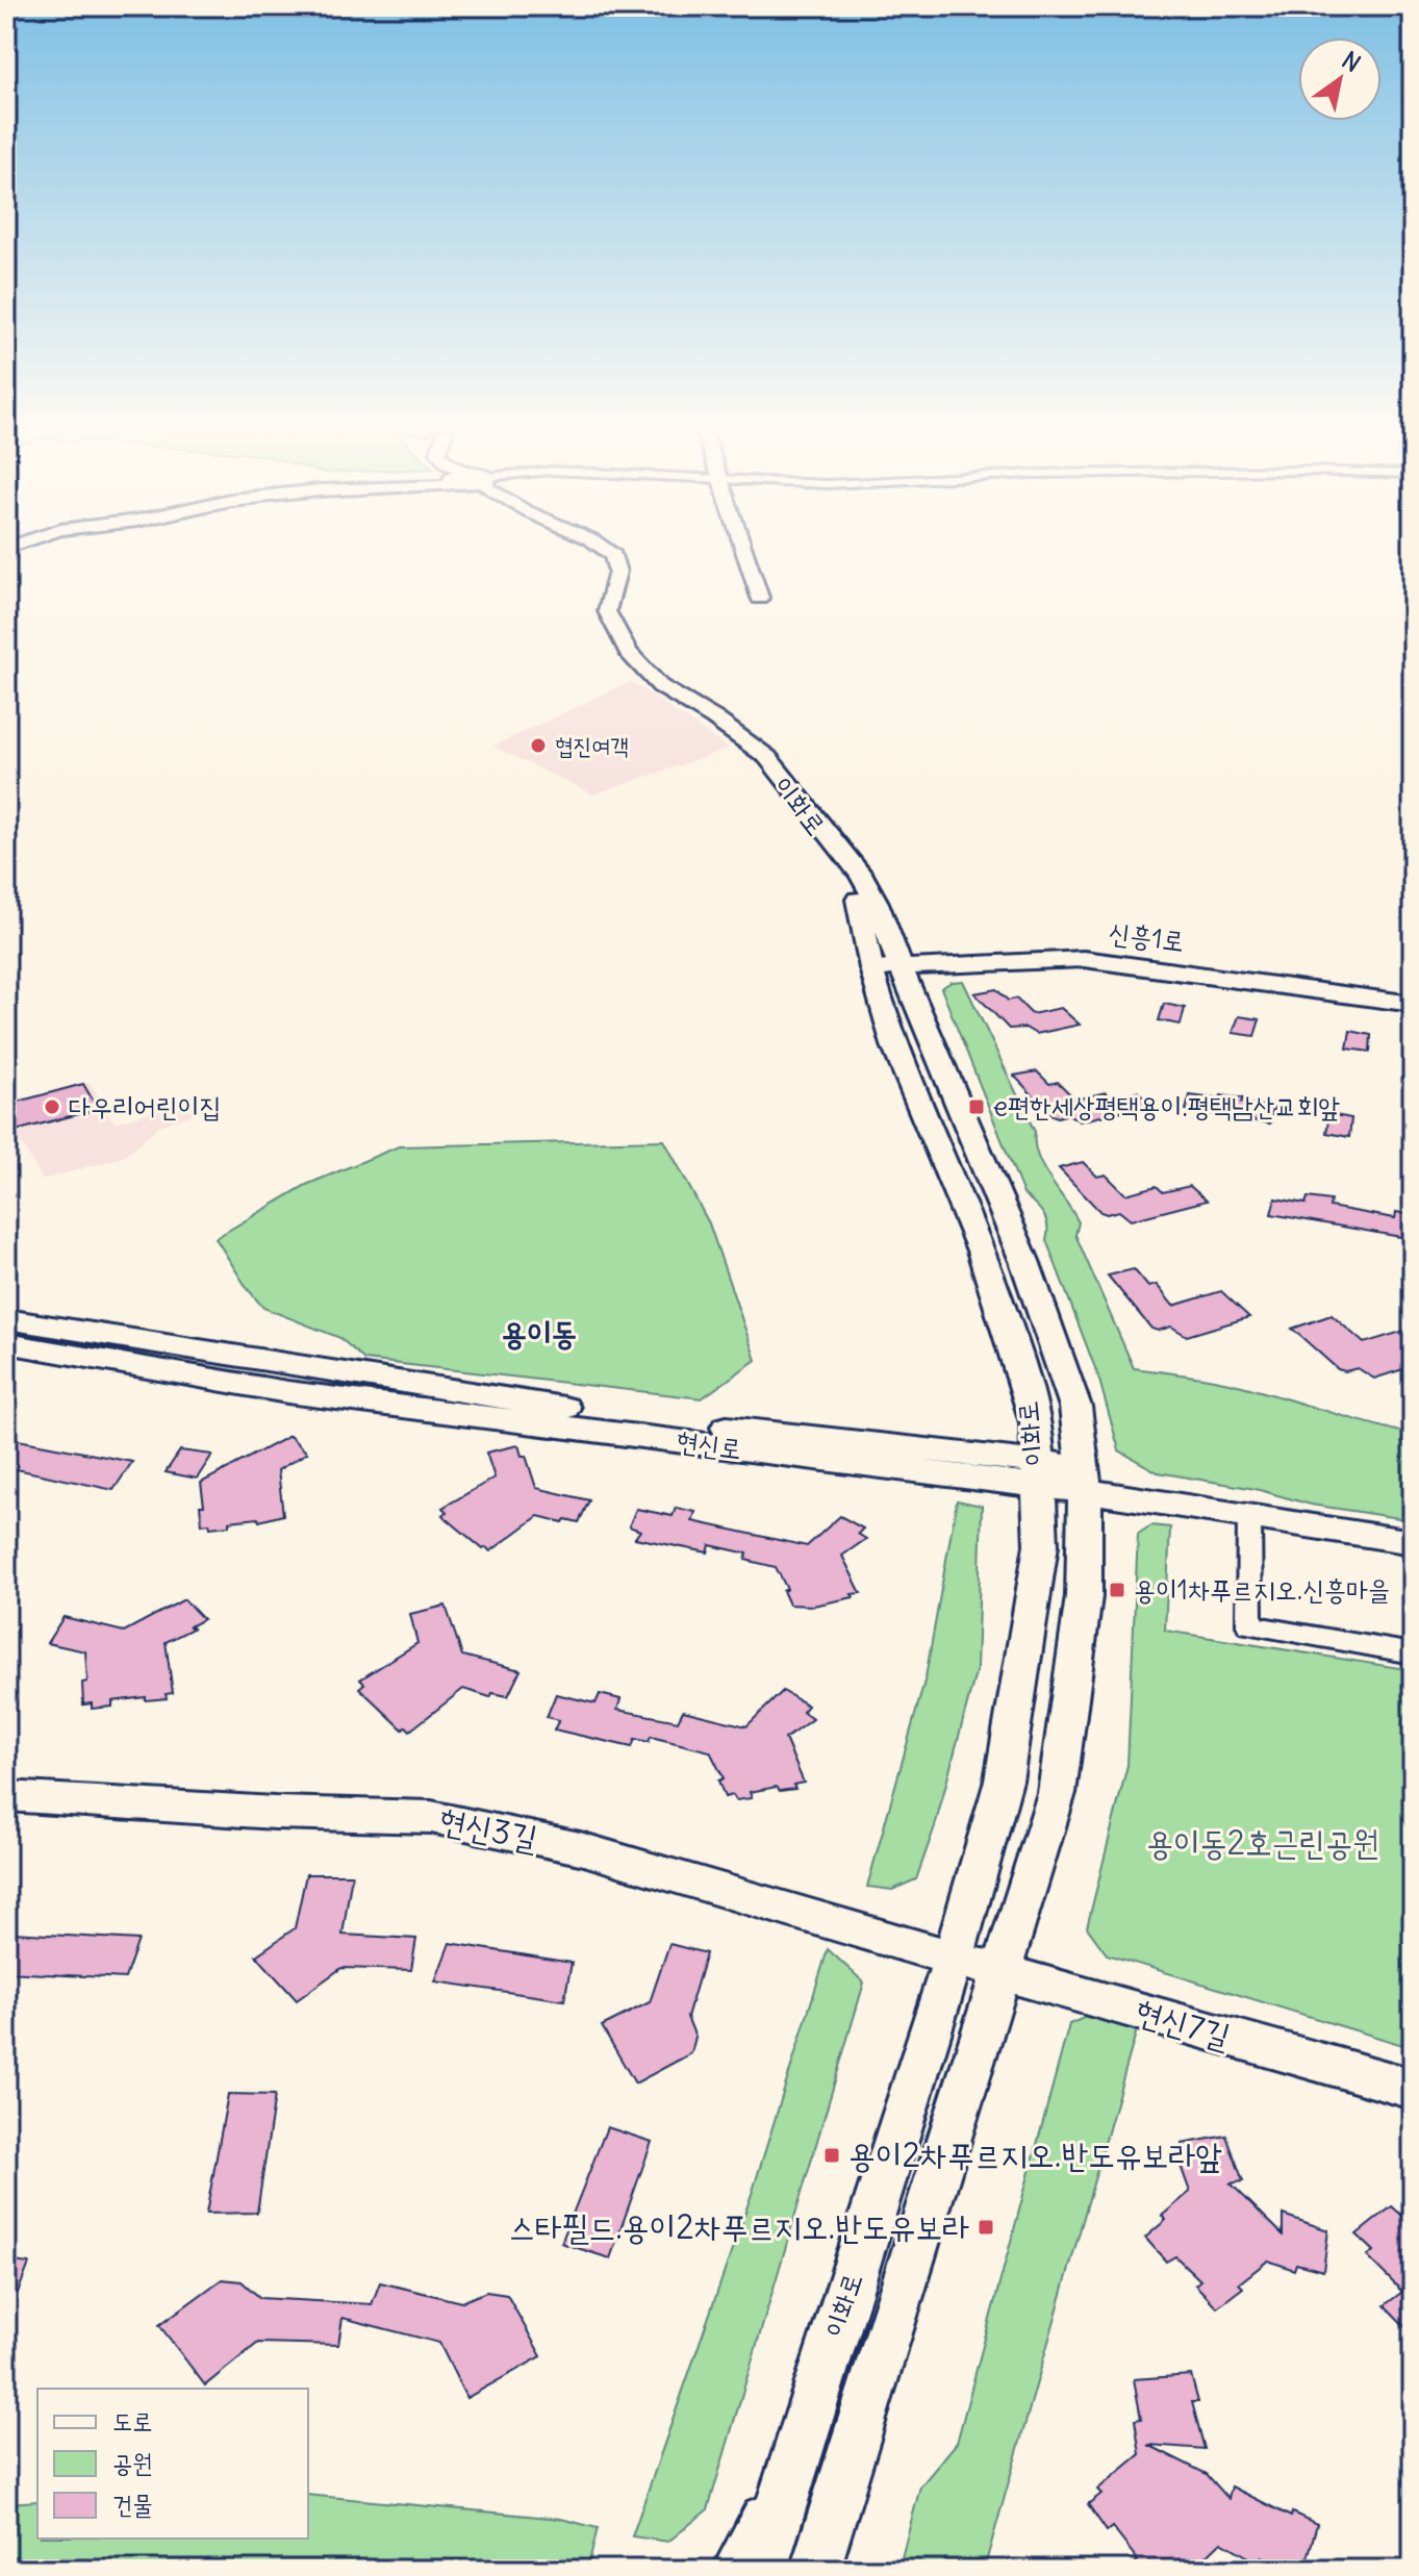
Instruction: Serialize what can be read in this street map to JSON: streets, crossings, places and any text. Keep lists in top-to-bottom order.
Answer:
{
  "streets": {
    "street": [
      "이화로",
      "신흥1로",
      "현신로",
      "현신3길",
      "현신7길"
    ]
  },
  "crossings": [
    ["이화로", "신흥1로"],
    ["이화로", "현신로"],
    ["이화로", "현신3길"],
    ["이화로", "현신7길"],
    ["현신3길", "현신7길"]
  ],
  "districts": ["용이동"],
  "parks": ["용이동2호근린공원"],
  "places": {
    "other": ["협진여객", "다우리어린이집"],
    "transit": [
      "e편한세상평택용이.평택남산교회앞",
      "용이1차푸르지오.신흥마을",
      "용이2차푸르지오.반도유보라앞",
      "스타필드.용이2차푸르지오.반도유보라"
    ]
  },
  "legend": ["도로", "공원", "건물"],
  "north": "top right"
}
